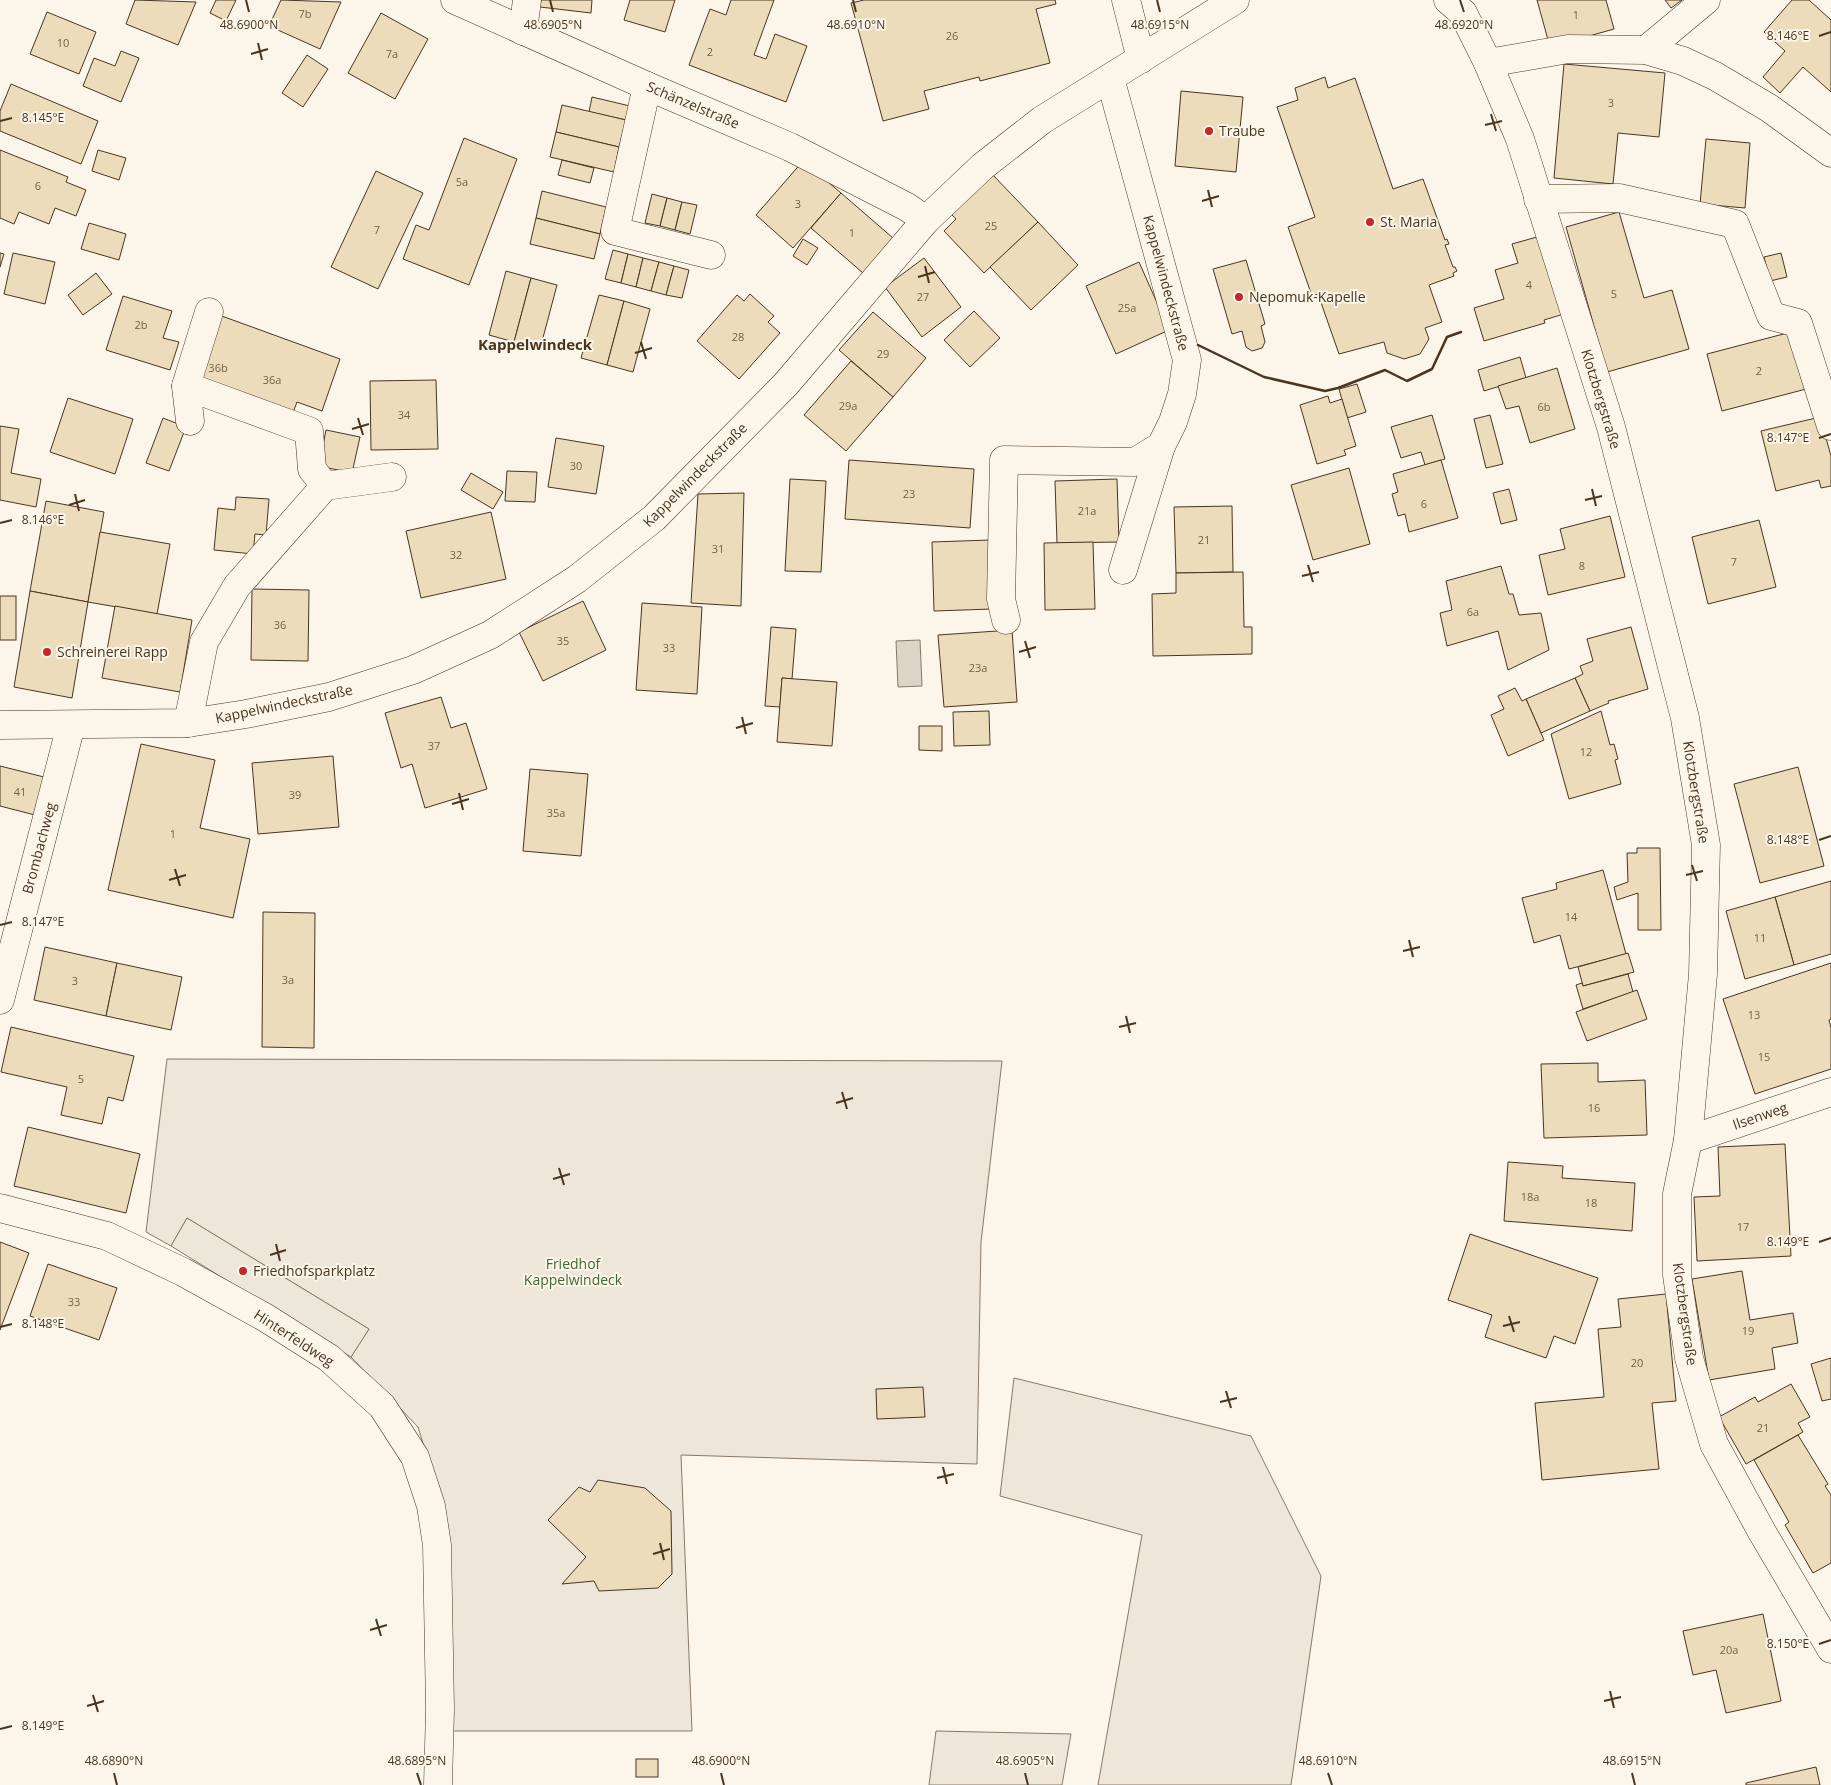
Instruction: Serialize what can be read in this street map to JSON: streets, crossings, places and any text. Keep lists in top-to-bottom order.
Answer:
{
  "streets": {
    "street": [
      "Schänzelstraße",
      "Kappelwindeckstraße",
      "Klotzbergstraße",
      "Brombachweg",
      "Ilsenweg",
      "Hinterfeldweg"
    ]
  },
  "crossings": [
    ["Schänzelstraße", "Kappelwindeckstraße"],
    ["Kappelwindeckstraße", "Brombachweg"],
    ["Klotzbergstraße", "Ilsenweg"]
  ],
  "districts": ["Kappelwindeck"],
  "parks": ["Friedhof Kappelwindeck"],
  "places": [
    "Traube",
    "St. Maria",
    "Nepomuk-Kapelle",
    "Schreinerei Rapp",
    "Friedhofsparkplatz"
  ],
  "house_numbers": [
    "7b",
    "1",
    "26",
    "10",
    "2",
    "7a",
    "3",
    "5a",
    "6",
    "3",
    "25",
    "7",
    "1",
    "4",
    "5",
    "27",
    "25a",
    "2b",
    "28",
    "29",
    "36b",
    "2",
    "36a",
    "29a",
    "6b",
    "34",
    "30",
    "23",
    "6",
    "21a",
    "21",
    "31",
    "32",
    "7",
    "8",
    "6a",
    "36",
    "35",
    "33",
    "23a",
    "37",
    "12",
    "41",
    "39",
    "35a",
    "1",
    "14",
    "11",
    "3a",
    "3",
    "13",
    "15",
    "5",
    "16",
    "18a",
    "18",
    "17",
    "33",
    "19",
    "20",
    "21",
    "20a"
  ],
  "coordinates": [
    "48.6900°N",
    "48.6905°N",
    "48.6910°N",
    "48.6915°N",
    "48.6920°N",
    "8.146°E",
    "8.145°E",
    "8.147°E",
    "8.148°E",
    "8.149°E",
    "8.150°E",
    "48.6890°N",
    "48.6895°N"
  ]
}
